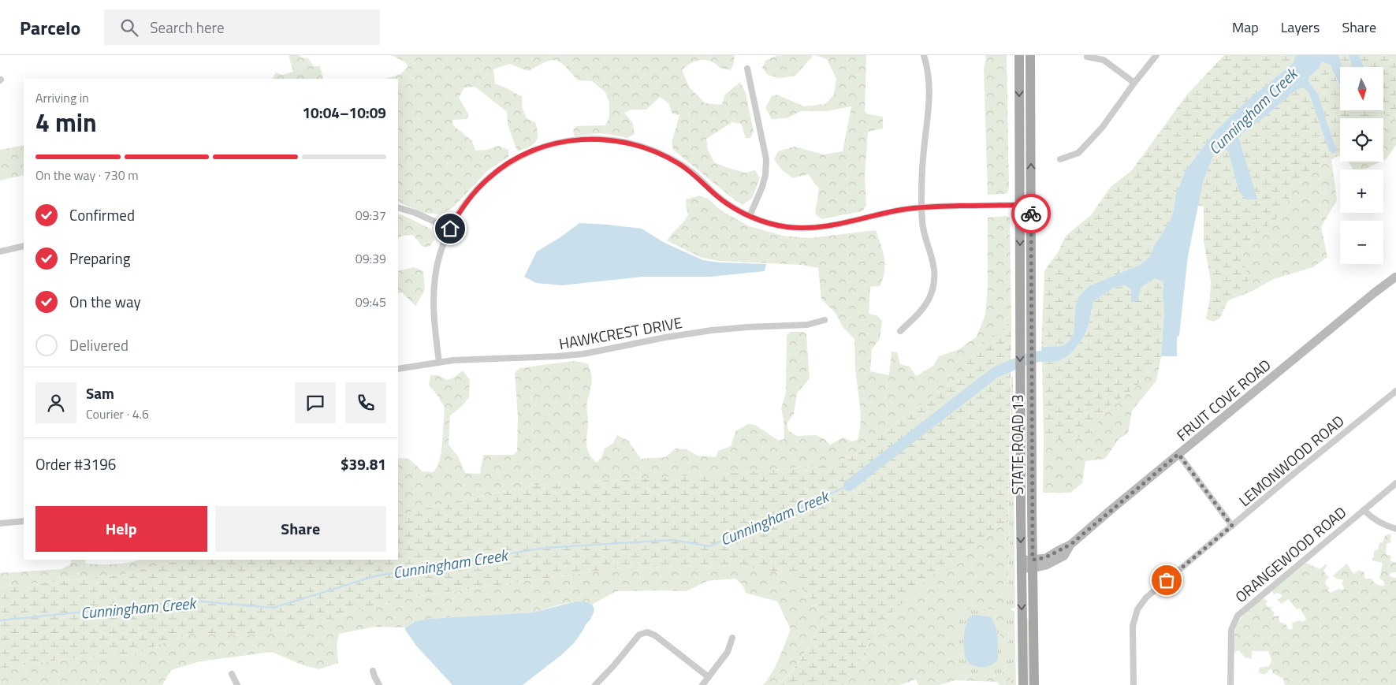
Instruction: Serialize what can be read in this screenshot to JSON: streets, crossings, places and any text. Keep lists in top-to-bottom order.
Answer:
{
  "streets": {
    "main road": ["STATE ROAD 13"],
    "street": [
      "HAWKCREST DRIVE",
      "FRUIT COVE ROAD",
      "LEMONWOOD ROAD",
      "ORANGEWOOD ROAD"
    ]
  },
  "crossings": [
    ["FRUIT COVE ROAD", "STATE ROAD 13"]
  ],
  "water": ["Cunningham Creek"],
  "north": "bottom",
  "page": {
    "header": "Parcelo",
    "search": "Search here",
    "nav": ["Map", "Layers", "Share"],
    "map_buttons": ["+", "−"],
    "heading": ["4 min", "Arriving in", "10:04–10:09"],
    "panel": [
      "Sam",
      "Courier · 4.6",
      "Order #3196",
      "$39.81"
    ],
    "bar": "On the way · 730 m",
    "list": [
      ["Confirmed", "09:37"],
      ["Preparing", "09:39"],
      ["On the way", "09:45"],
      "Delivered"
    ],
    "buttons": ["Help", "Share"]
  }
}
